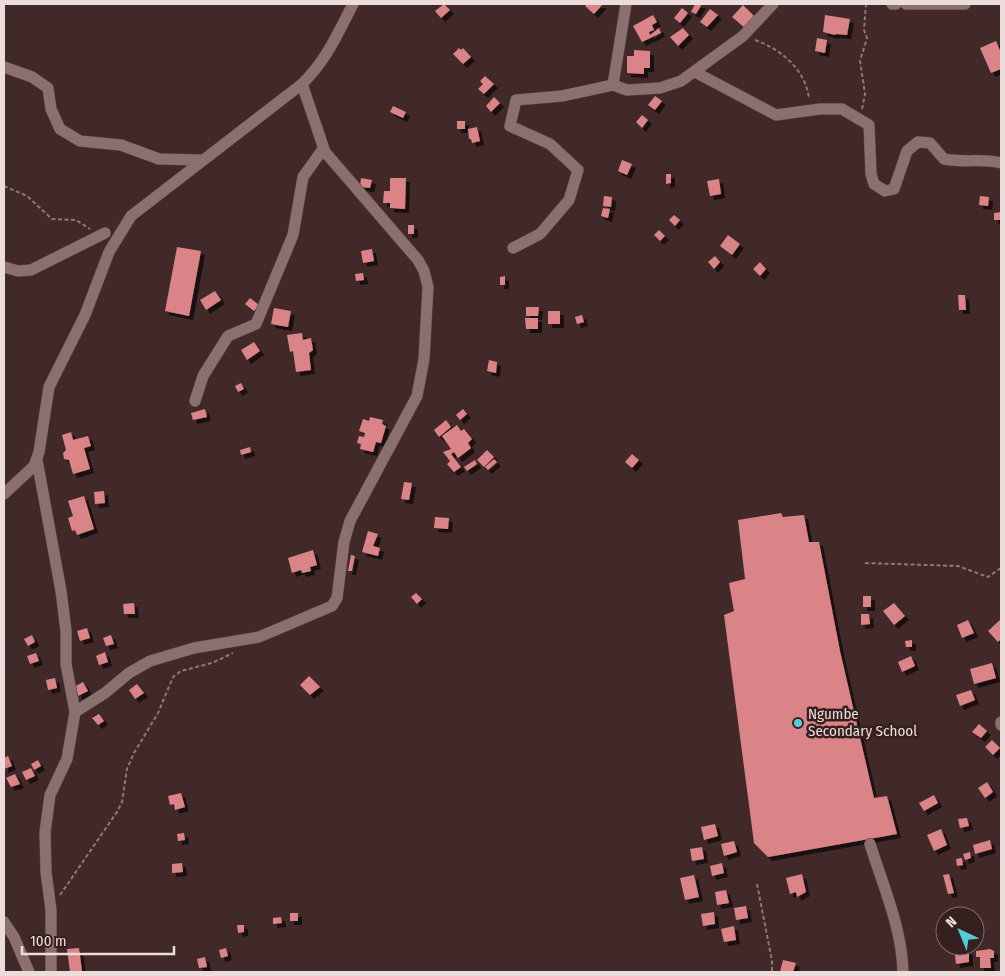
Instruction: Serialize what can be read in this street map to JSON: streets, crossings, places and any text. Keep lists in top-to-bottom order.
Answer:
{
  "places": ["Ngumbe Secondary School"],
  "scale_bar": "100 m",
  "north": "top left"
}
